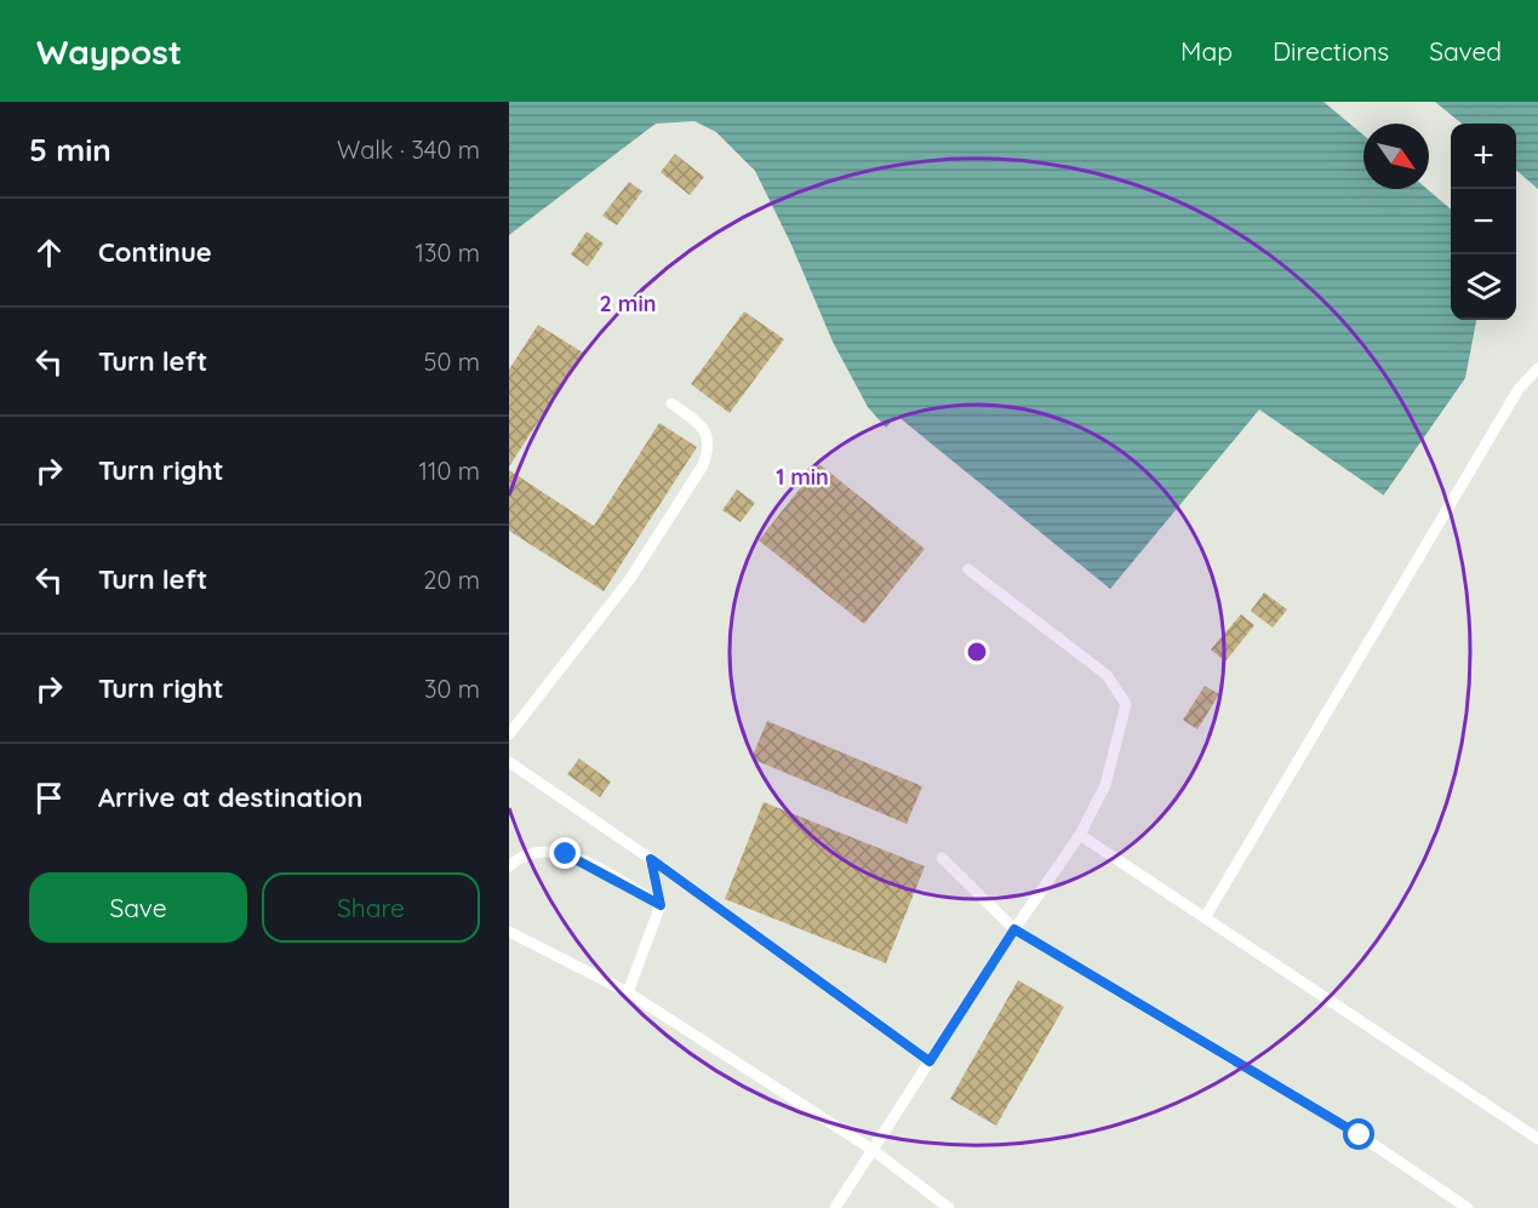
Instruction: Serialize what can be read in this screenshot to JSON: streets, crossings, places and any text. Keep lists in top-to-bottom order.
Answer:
{
  "north": "bottom right",
  "page": {
    "header": "Waypost",
    "nav": ["Map", "Directions", "Saved"],
    "heading": ["5 min", "Walk · 340 m"],
    "map_buttons": ["+", "−"],
    "list": [
      ["Continue", "130 m"],
      ["Turn left", "50 m"],
      ["Turn right", "110 m"],
      ["Turn left", "20 m"],
      ["Turn right", "30 m"],
      "Arrive at destination"
    ],
    "buttons": ["Save", "Share"]
  },
  "rings": ["2 min", "1 min"]
}
